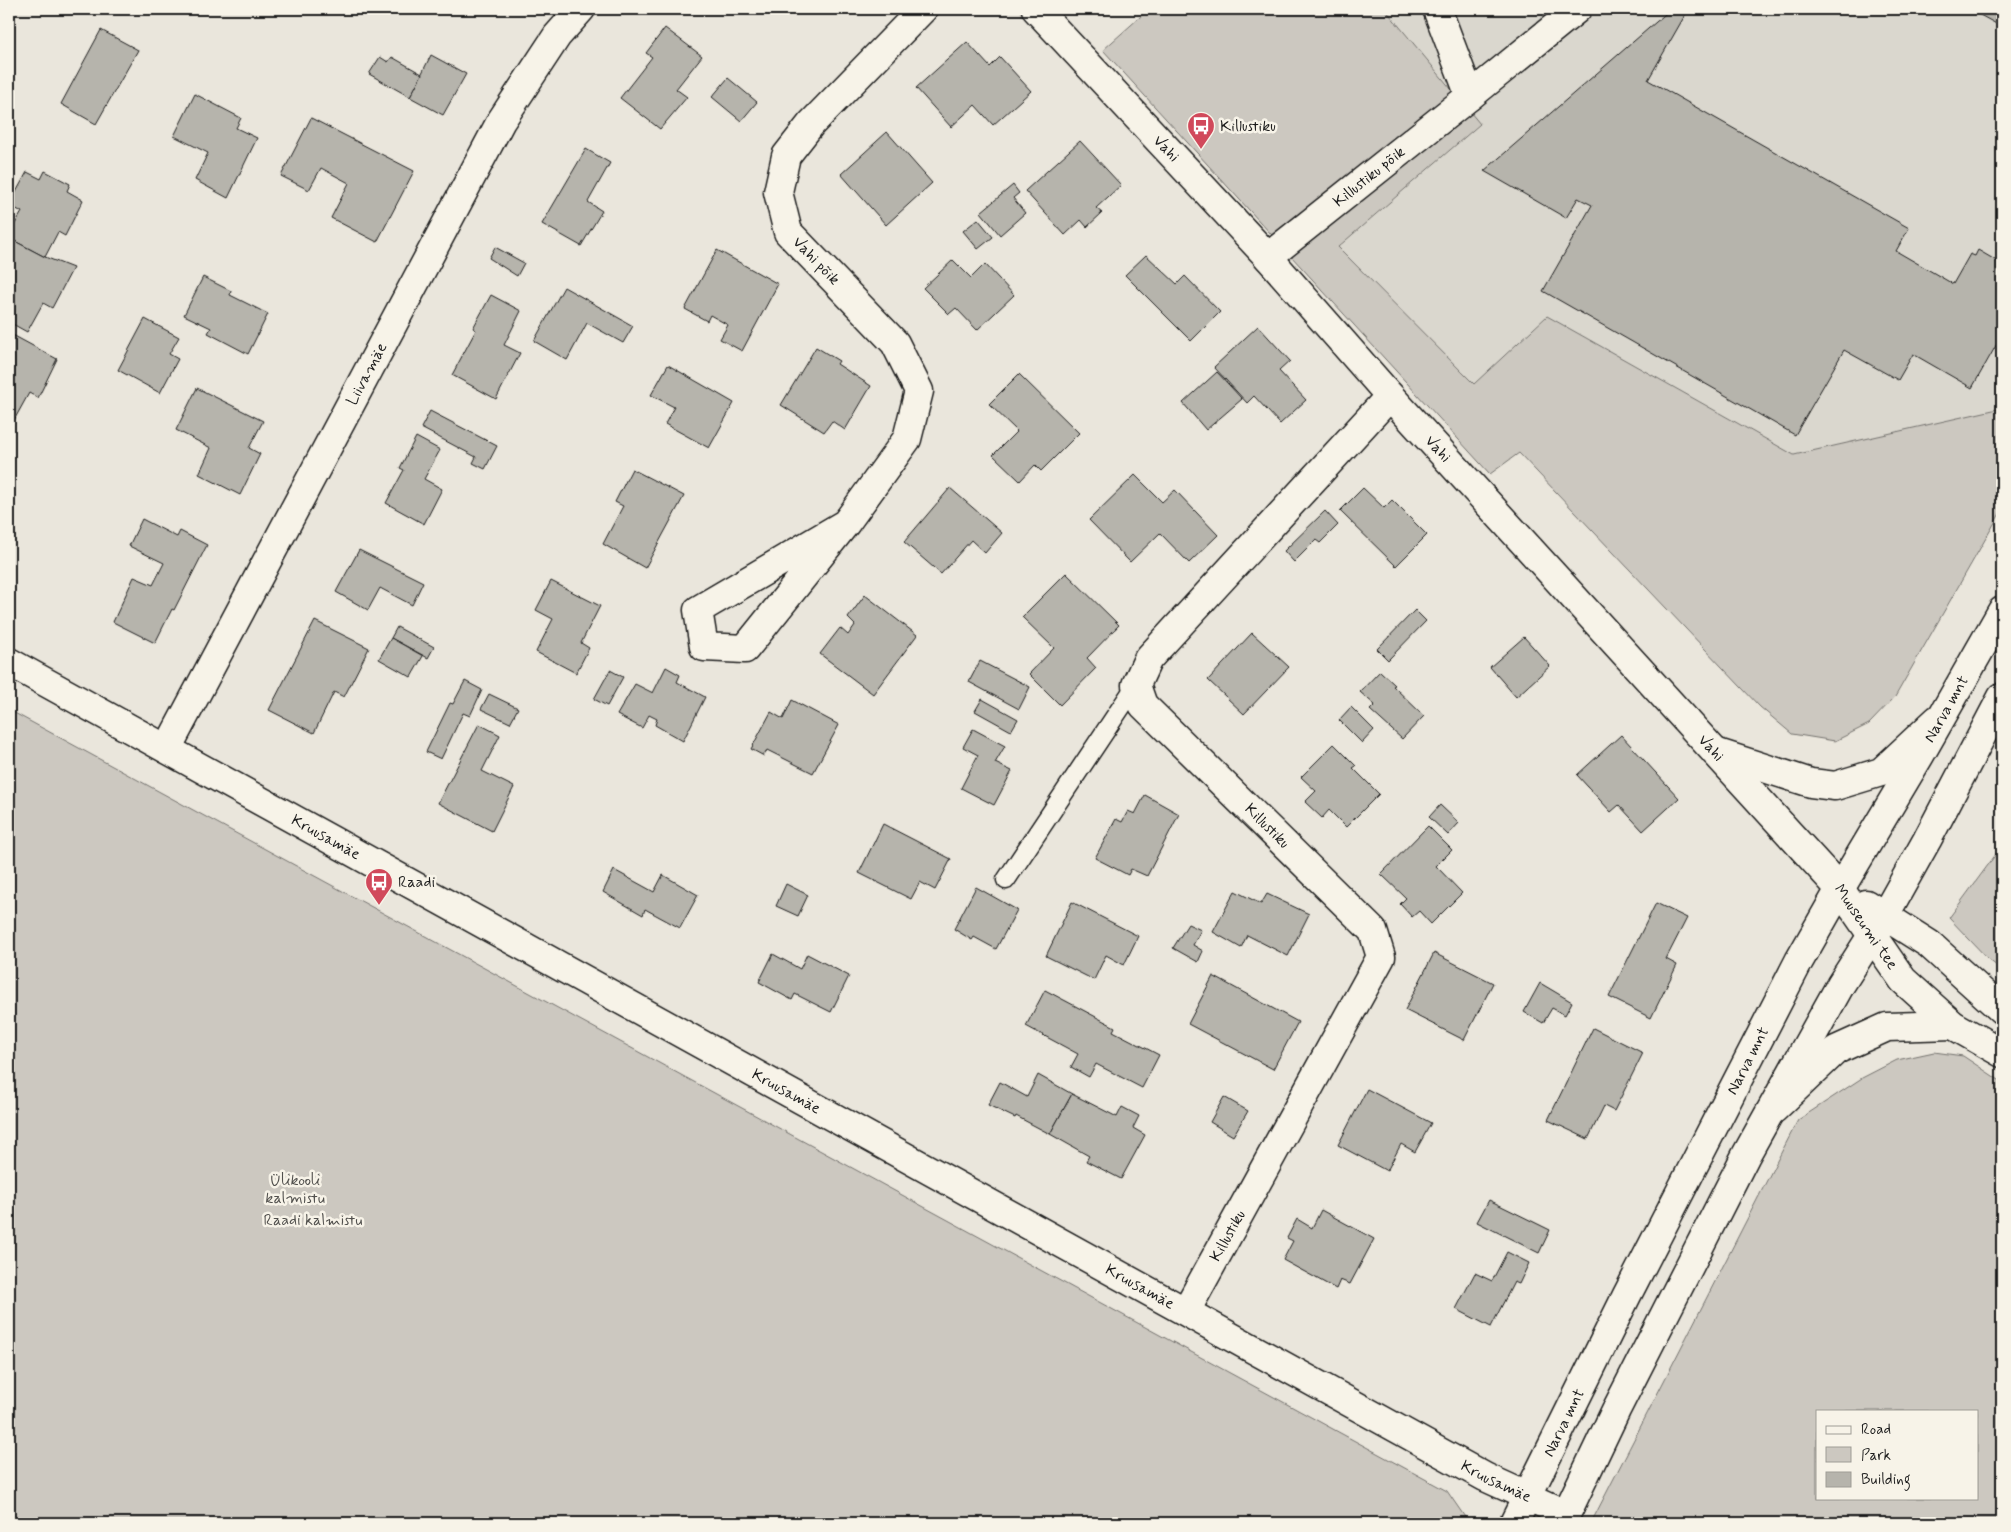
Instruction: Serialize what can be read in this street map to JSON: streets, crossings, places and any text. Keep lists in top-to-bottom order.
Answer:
{
  "streets": {
    "street": [
      "Vahi",
      "Killustiku põik",
      "Vahi põik",
      "Liivamäe",
      "Narva mnt",
      "Killustiku",
      "Kruusamäe",
      "Muuseumi tee"
    ]
  },
  "crossings": [
    ["Vahi", "Killustiku põik"],
    ["Vahi", "Narva mnt"],
    ["Vahi", "Muuseumi tee"],
    ["Liivamäe", "Kruusamäe"],
    ["Narva mnt", "Kruusamäe"],
    ["Narva mnt", "Muuseumi tee"],
    ["Killustiku", "Kruusamäe"]
  ],
  "parks": ["Ülikooli kalmistu", "Raadi kalmistu"],
  "places": {
    "bus stop": ["Killustiku", "Raadi"]
  },
  "legend": ["Road", "Park", "Building"]
}
